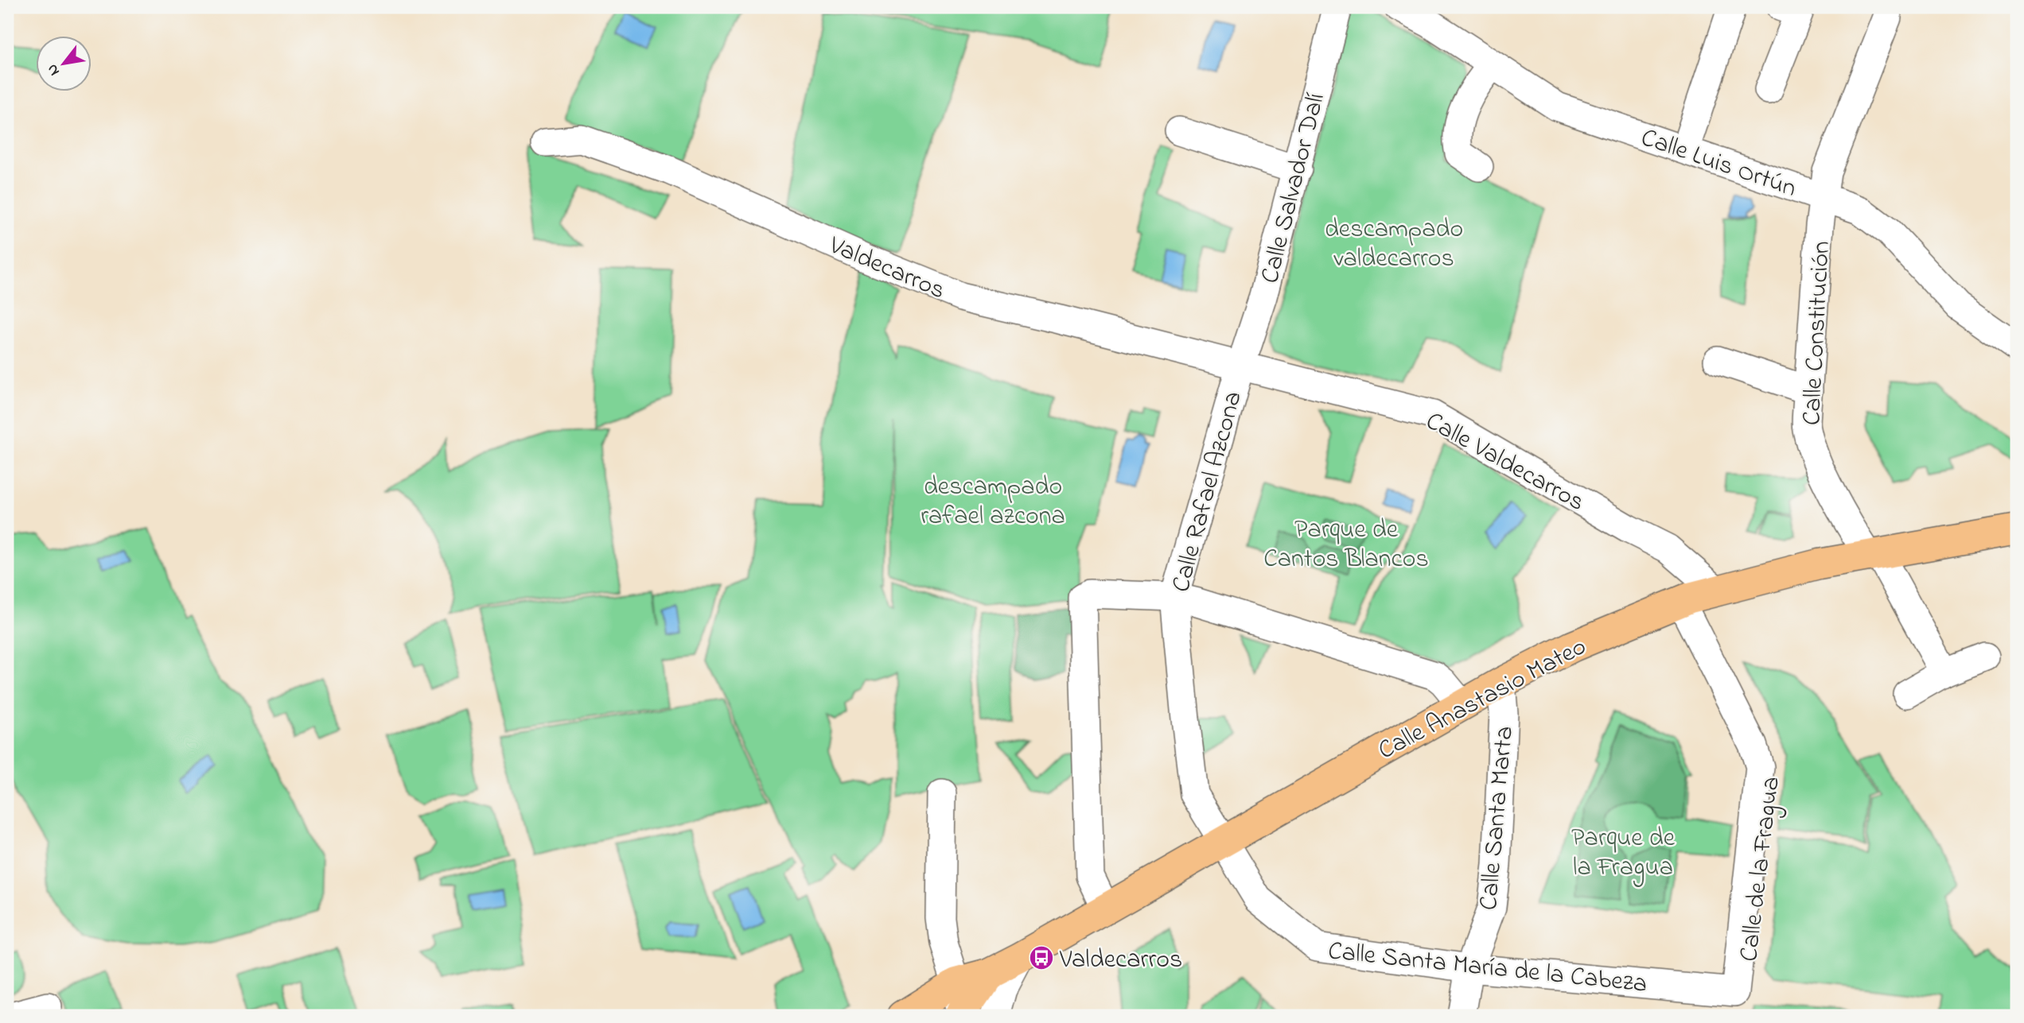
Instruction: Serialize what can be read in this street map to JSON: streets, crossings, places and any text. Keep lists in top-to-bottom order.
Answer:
{
  "streets": {
    "main road": ["Calle Anastasio Mateo"],
    "street": [
      "Calle Luis Ortún",
      "Calle Salvador Dalí",
      "Valdecarros",
      "Calle Constitución",
      "Calle Valdecarros",
      "Calle Rafael Azcona",
      "Calle Santa Marta",
      "Calle Santa María de la Cabeza"
    ]
  },
  "crossings": [
    ["Calle Luis Ortún", "Calle Constitución"],
    ["Calle Salvador Dalí", "Valdecarros"],
    ["Calle Salvador Dalí", "Calle Valdecarros"],
    ["Calle Salvador Dalí", "Calle Rafael Azcona"],
    ["Valdecarros", "Calle Valdecarros"],
    ["Valdecarros", "Calle Rafael Azcona"],
    ["Calle Constitución", "Calle Anastasio Mateo"],
    ["Calle Valdecarros", "Calle Rafael Azcona"],
    ["Calle Valdecarros", "Calle Anastasio Mateo"],
    ["Calle Rafael Azcona", "Calle Anastasio Mateo"],
    ["Calle Rafael Azcona", "Calle Santa María de la Cabeza"],
    ["Calle Anastasio Mateo", "Calle Santa Marta"],
    ["Calle Anastasio Mateo", "Calle Santa María de la Cabeza"],
    ["Calle Santa Marta", "Calle Santa María de la Cabeza"]
  ],
  "parks": [
    "descampado valdecarros",
    "descampado rafael azcona",
    "Parque de Cantos Blancos",
    "Parque de la Fragua"
  ],
  "places": {
    "bus stop": ["Valdecarros"]
  },
  "north": "bottom left"
}
